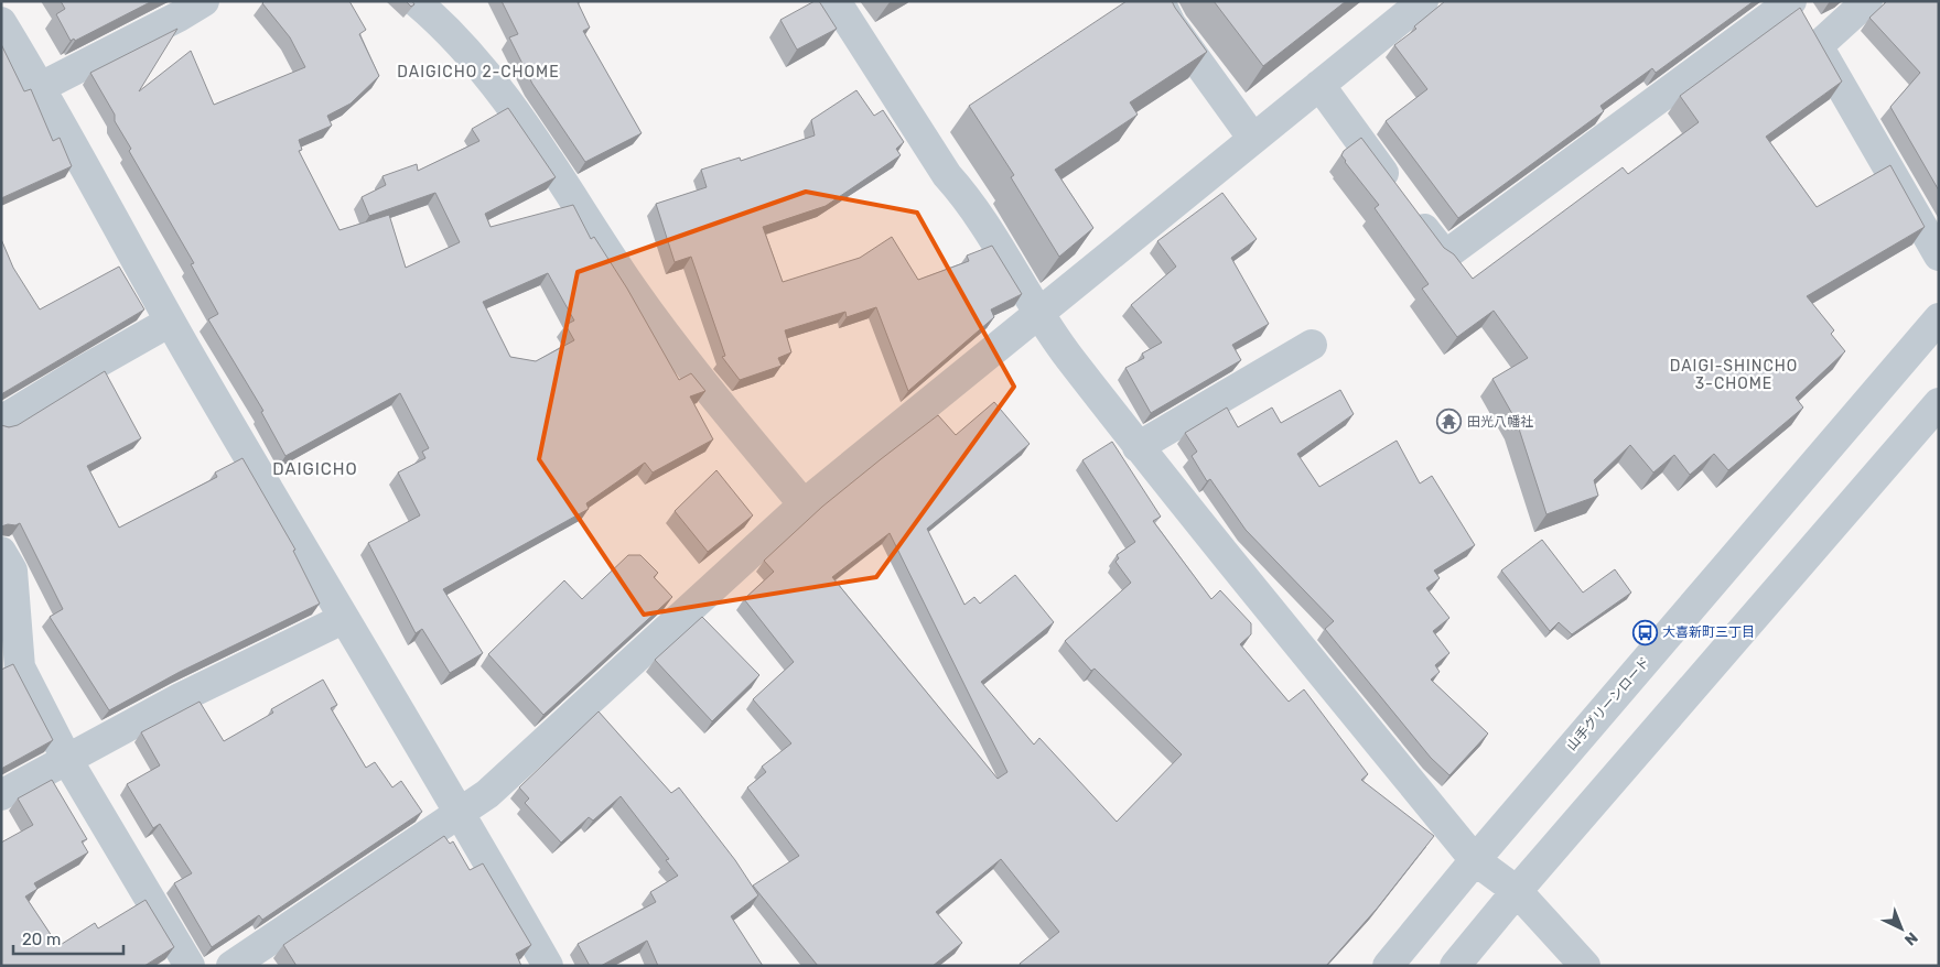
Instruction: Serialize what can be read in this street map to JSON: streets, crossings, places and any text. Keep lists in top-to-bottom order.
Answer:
{
  "streets": {
    "street": ["山手グリーンロード"]
  },
  "districts": ["DAIGICHO 2-CHOME", "DAIGI-SHINCHO 3-CHOME", "DAIGICHO"],
  "places": {
    "temple": ["田光八幡社"],
    "bus stop": ["大喜新町三丁目"]
  },
  "scale_bar": "20 m",
  "north": "bottom right"
}
